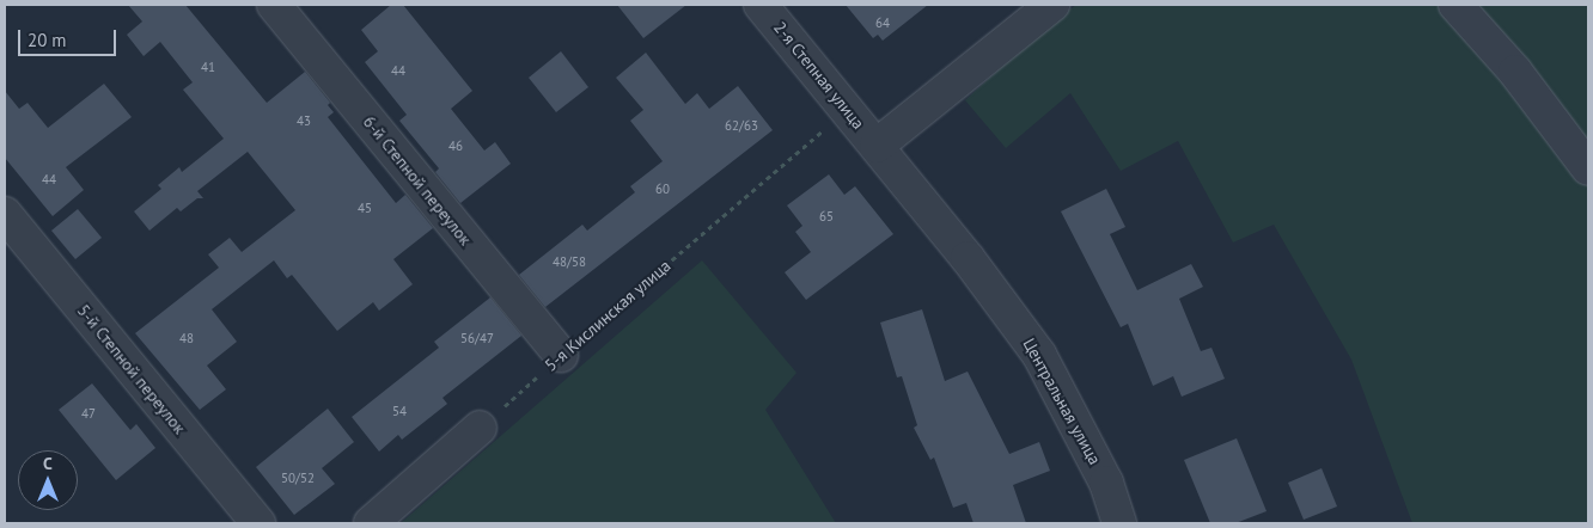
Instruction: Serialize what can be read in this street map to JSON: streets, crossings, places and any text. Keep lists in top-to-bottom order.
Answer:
{
  "streets": {
    "street": [
      "2-я Степная улица",
      "6-й Степной переулок",
      "5-й Степной переулок",
      "Центральная улица"
    ],
    "path": ["5-я Кислинская улица"]
  },
  "crossings": [
    ["2-я Степная улица", "5-я Кислинская улица"],
    ["2-я Степная улица", "Центральная улица"],
    ["6-й Степной переулок", "5-я Кислинская улица"]
  ],
  "house_numbers": [
    "64",
    "41",
    "44",
    "43",
    "62/63",
    "46",
    "44",
    "60",
    "45",
    "65",
    "48/58",
    "48",
    "56/47",
    "54",
    "47",
    "50/52"
  ],
  "scale_bar": "20 m",
  "north": "top"
}
